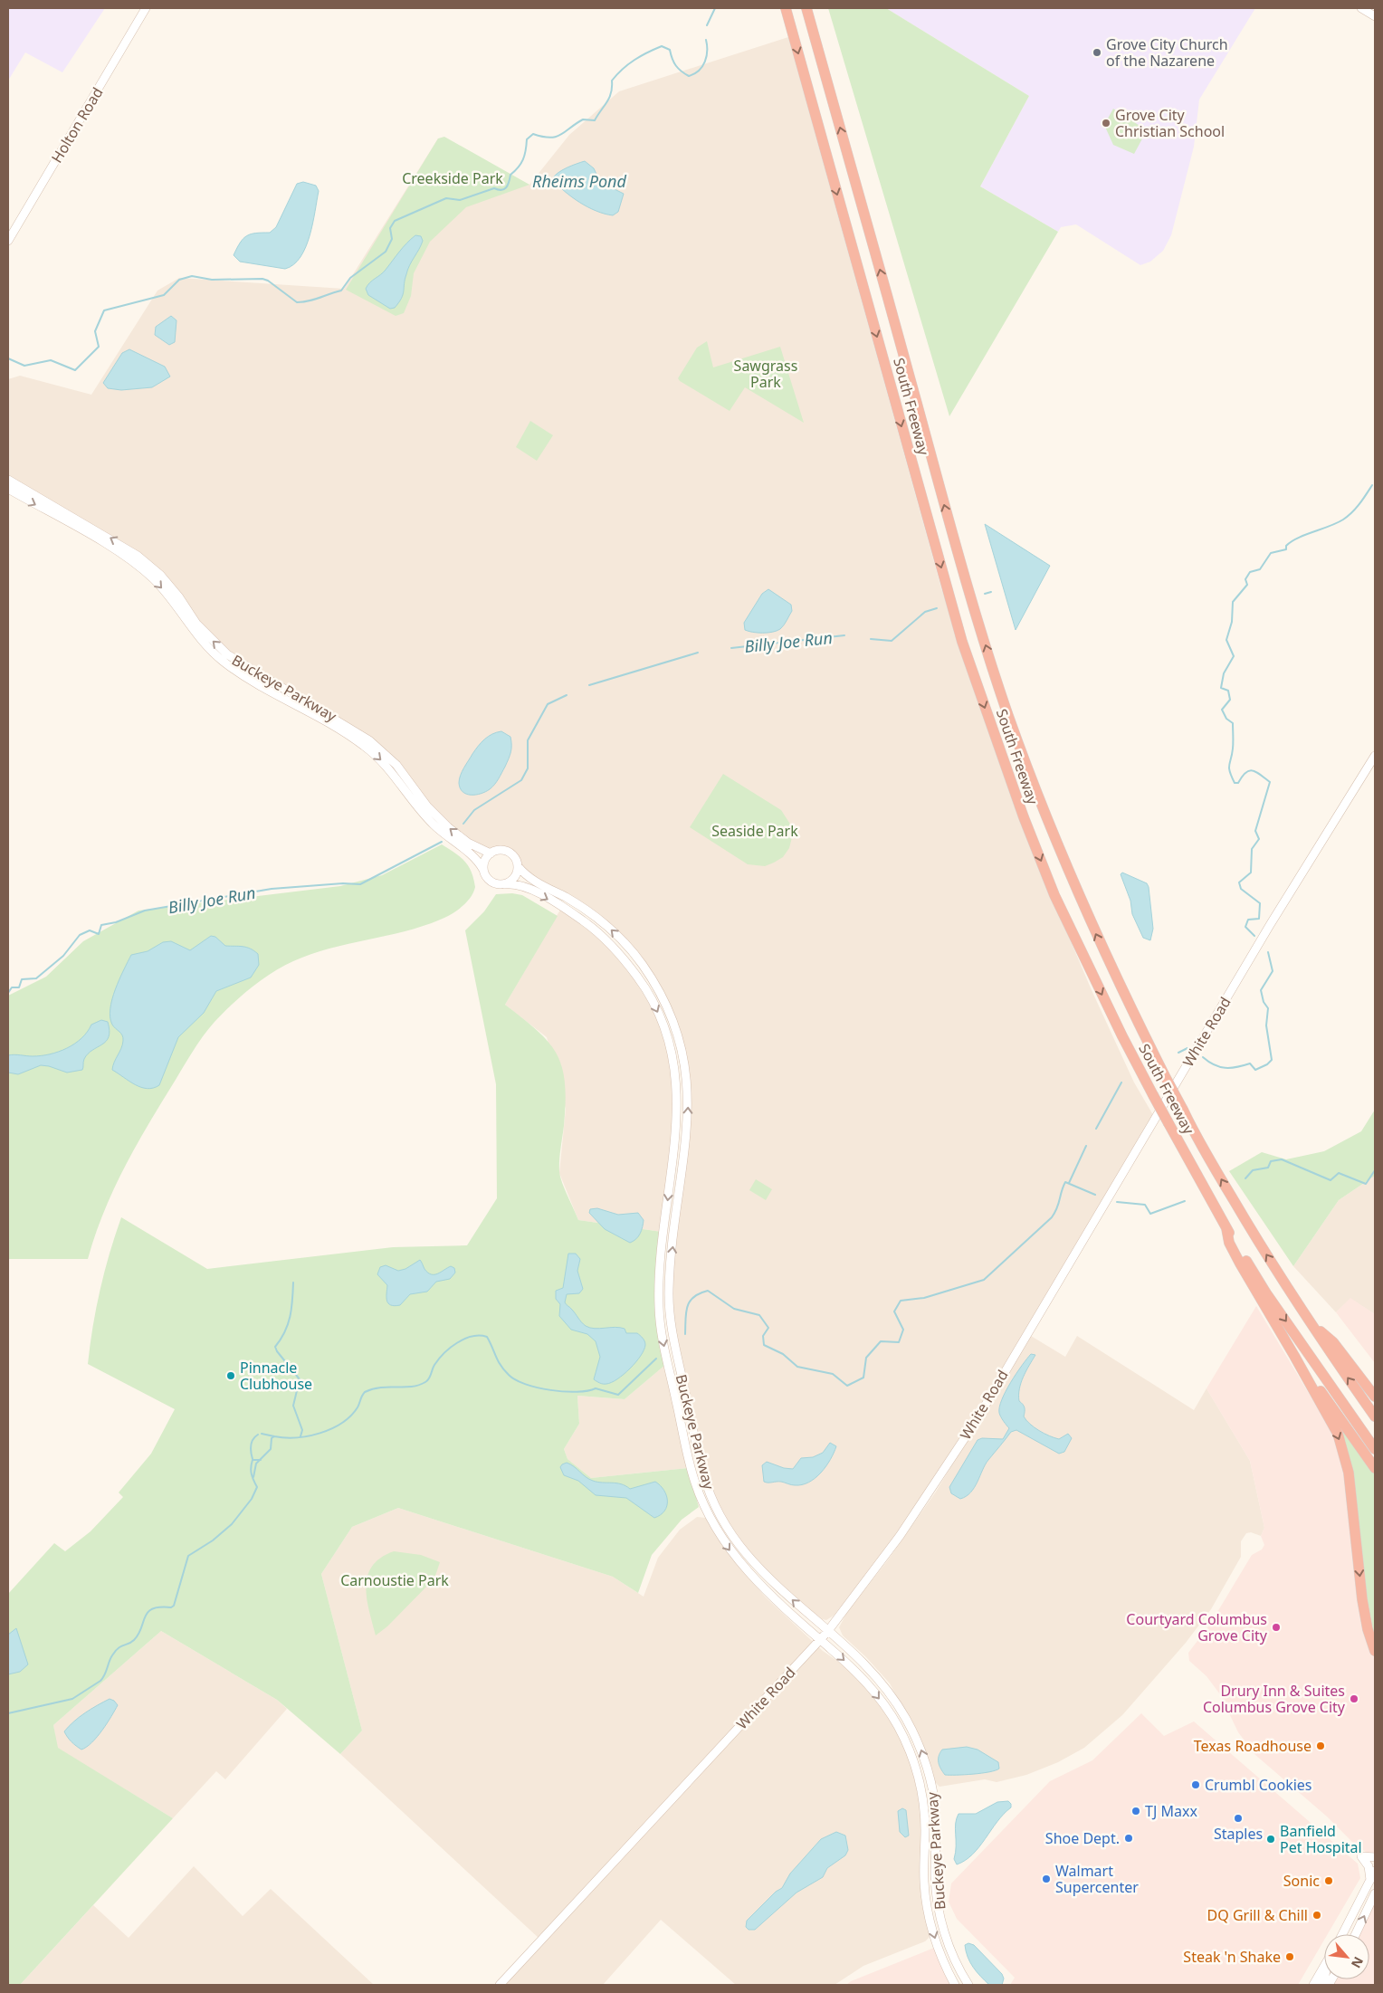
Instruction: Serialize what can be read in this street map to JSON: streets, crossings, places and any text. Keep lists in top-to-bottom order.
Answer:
{
  "streets": {
    "highway": ["South Freeway"],
    "street": ["Holton Road", "Buckeye Parkway", "White Road"]
  },
  "crossings": [
    ["Buckeye Parkway", "White Road"]
  ],
  "water": ["Rheims Pond", "Billy Joe Run"],
  "parks": [
    "Creekside Park",
    "Sawgrass Park",
    "Seaside Park",
    "Carnoustie Park"
  ],
  "places": [
    "Grove City Church of the Nazarene",
    "Grove City Christian School",
    "Pinnacle Clubhouse",
    "Courtyard Columbus Grove City",
    "Drury Inn & Suites Columbus Grove City",
    "Texas Roadhouse",
    "Crumbl Cookies",
    "TJ Maxx",
    "Staples",
    "Shoe Dept.",
    "Banfield Pet Hospital",
    "Walmart Supercenter",
    "Sonic",
    "DQ Grill & Chill",
    "Steak 'n Shake"
  ],
  "north": "bottom right"
}
